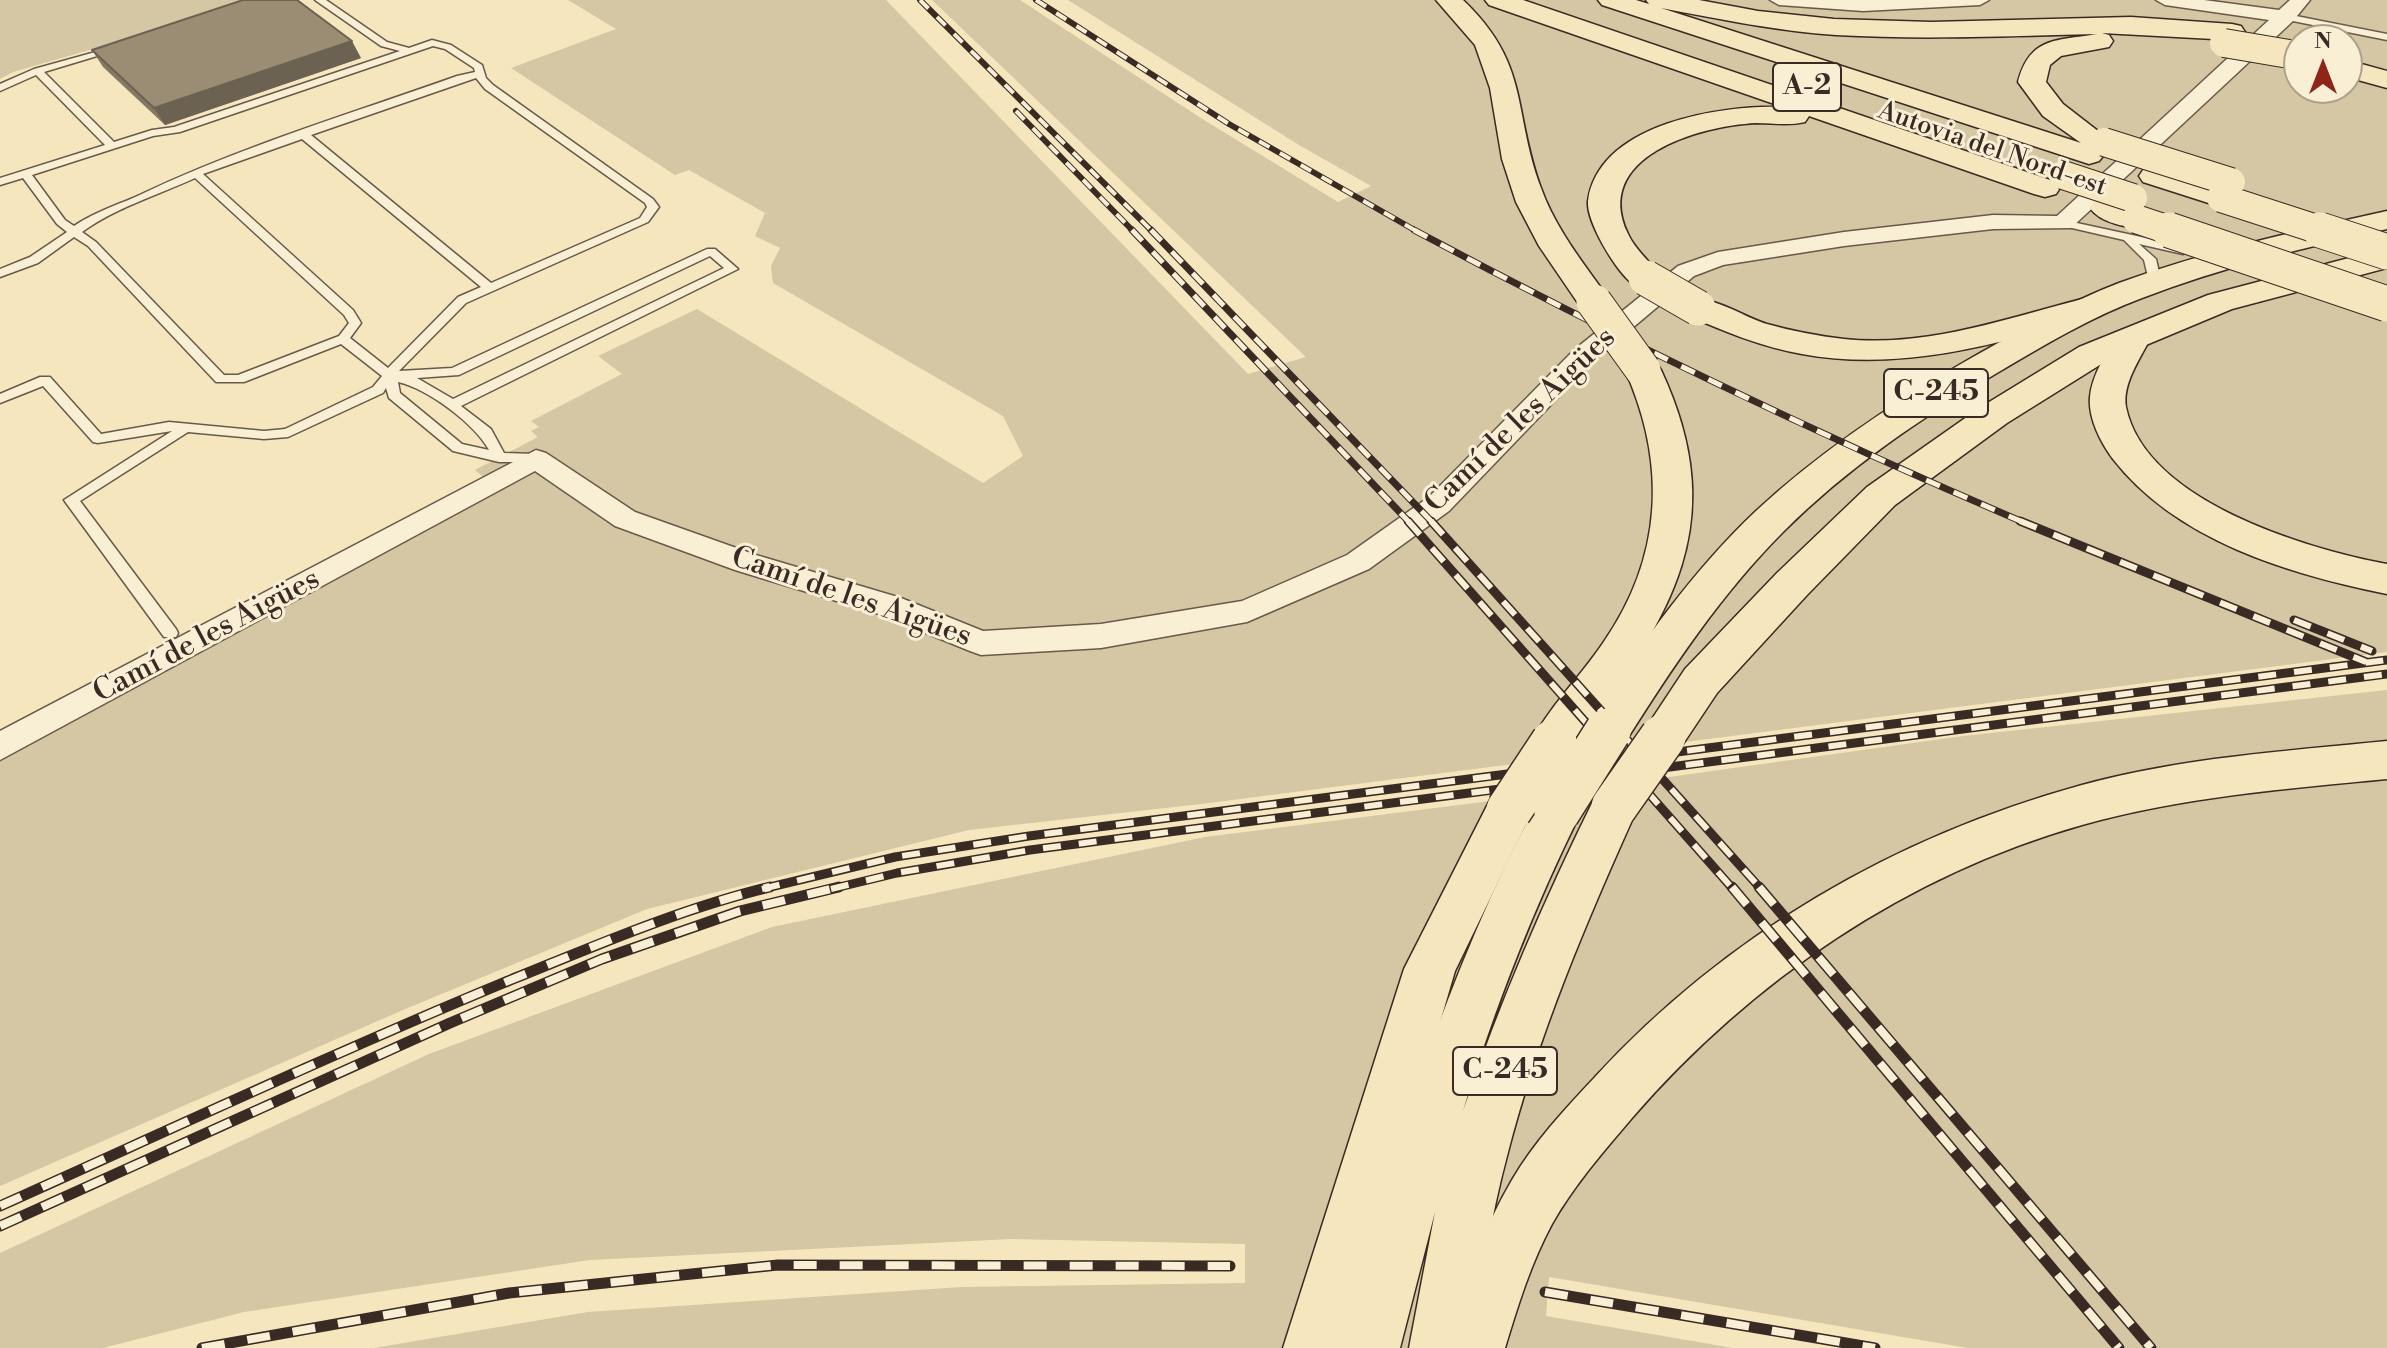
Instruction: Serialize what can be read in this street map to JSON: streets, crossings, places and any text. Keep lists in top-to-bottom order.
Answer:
{
  "streets": {
    "highway": ["A-2", "Autovia del Nord-est", "C-245"],
    "street": ["Camí de les Aigües"]
  },
  "north": "top"
}
